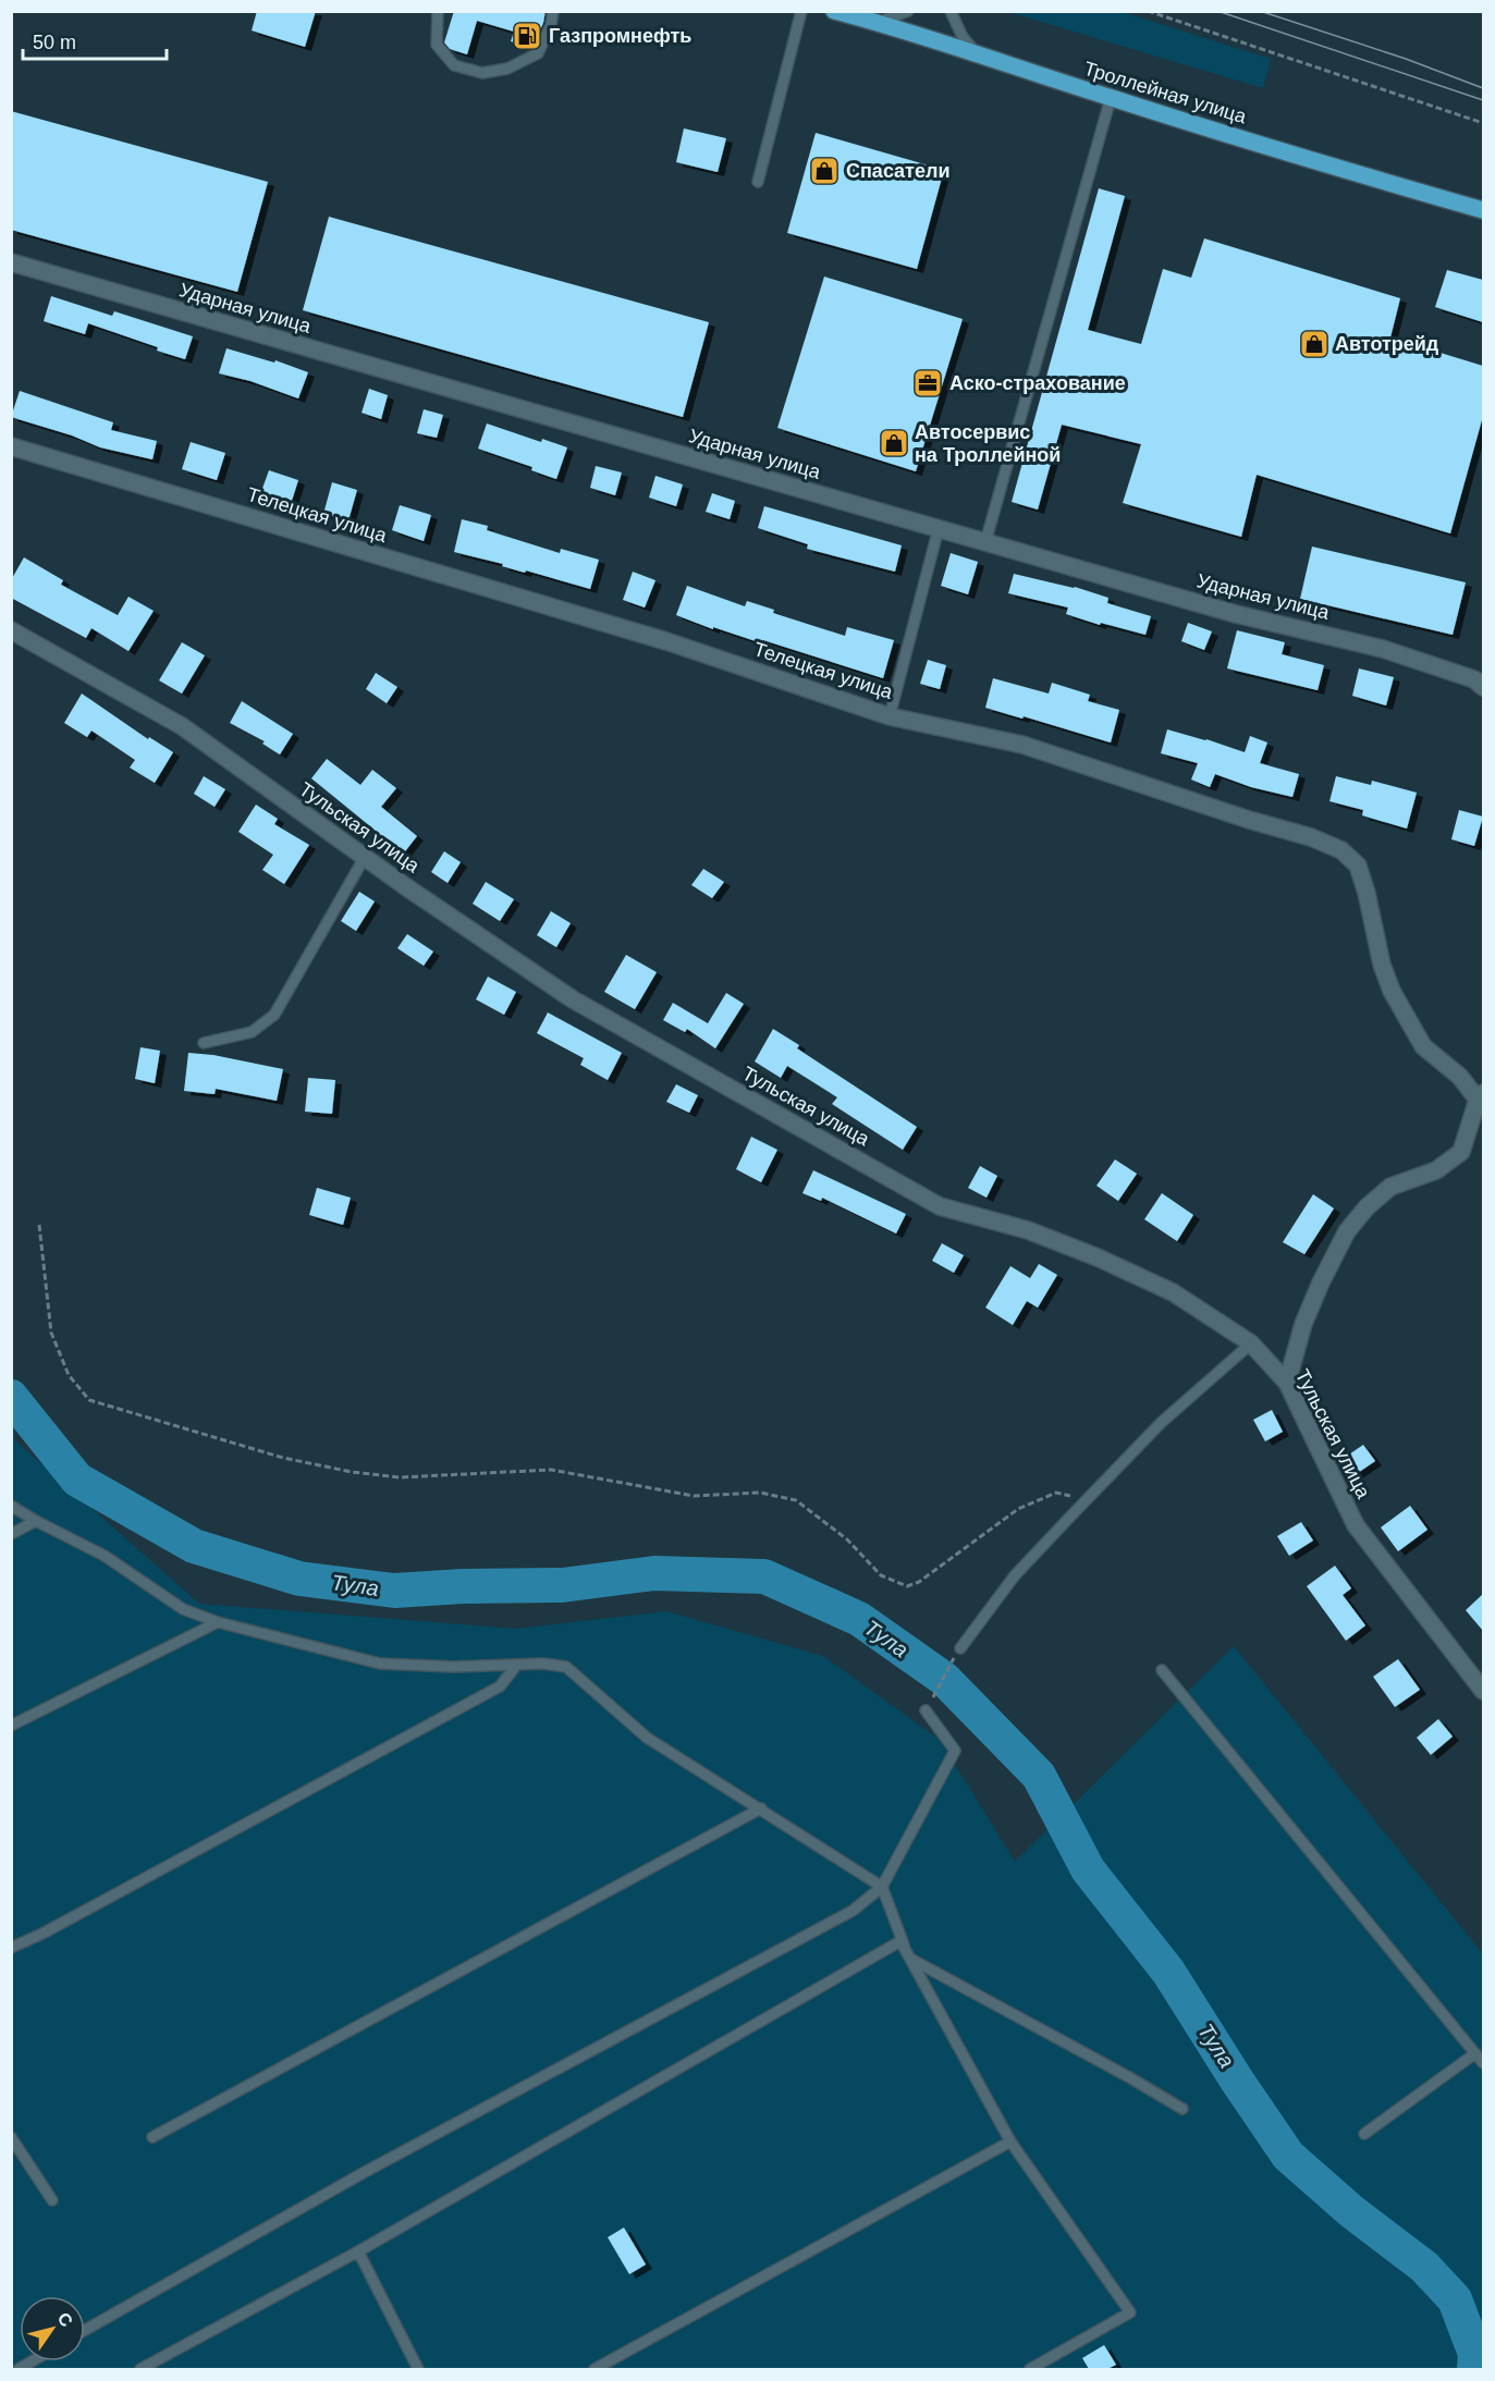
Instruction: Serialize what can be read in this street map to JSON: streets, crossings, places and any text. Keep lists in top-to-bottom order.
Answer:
{
  "streets": {
    "main road": ["Троллейная улица"],
    "street": ["Ударная улица", "Телецкая улица", "Тульская улица"]
  },
  "water": ["Тула"],
  "places": {
    "fuel station": ["Газпромнефть"],
    "shop": ["Спасатели", "Автотрейд", "Автосервис на Троллейной"],
    "office": ["Аско-страхование"]
  },
  "scale_bar": "50 m",
  "north": "top right"
}
